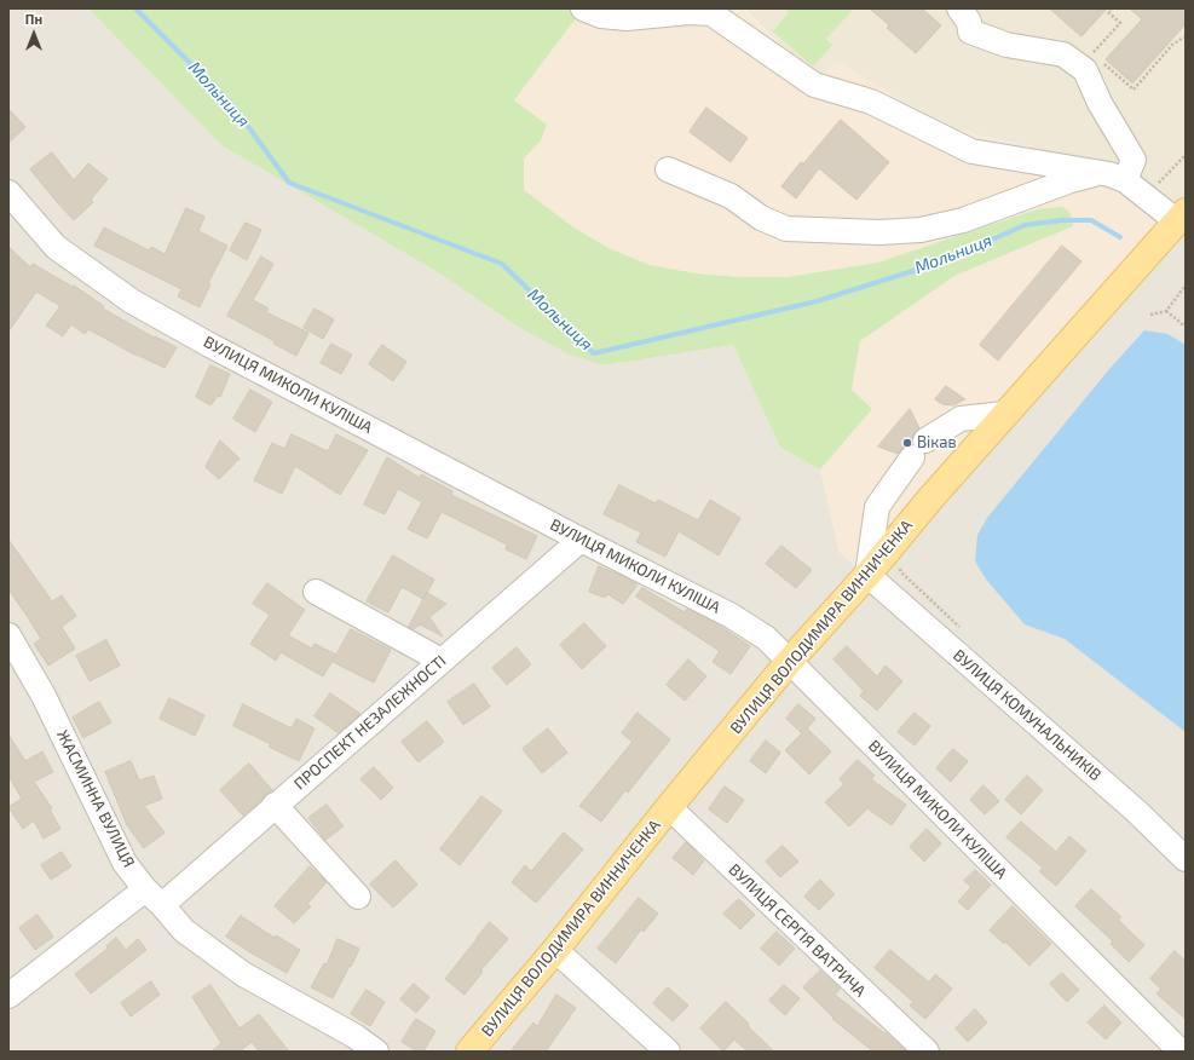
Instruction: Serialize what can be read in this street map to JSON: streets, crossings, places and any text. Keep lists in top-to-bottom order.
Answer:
{
  "streets": {
    "main road": ["ВУЛИЦЯ ВОЛОДИМИРА ВИННИЧЕНКА"],
    "street": [
      "ВУЛИЦЯ МИКОЛИ КУЛІША",
      "ВУЛИЦЯ КОМУНАЛЬНИКІВ",
      "ПРОСПЕКТ НЕЗАЛЕЖНОСТІ",
      "ЖАСМИННА ВУЛИЦЯ",
      "ВУЛИЦЯ СЕРГІЯ ВАТРИЧА"
    ]
  },
  "crossings": [
    ["ВУЛИЦЯ МИКОЛИ КУЛІША", "ВУЛИЦЯ ВОЛОДИМИРА ВИННИЧЕНКА"],
    ["ВУЛИЦЯ МИКОЛИ КУЛІША", "ПРОСПЕКТ НЕЗАЛЕЖНОСТІ"],
    ["ВУЛИЦЯ ВОЛОДИМИРА ВИННИЧЕНКА", "ВУЛИЦЯ КОМУНАЛЬНИКІВ"],
    ["ВУЛИЦЯ ВОЛОДИМИРА ВИННИЧЕНКА", "ВУЛИЦЯ СЕРГІЯ ВАТРИЧА"],
    ["ПРОСПЕКТ НЕЗАЛЕЖНОСТІ", "ЖАСМИННА ВУЛИЦЯ"]
  ],
  "water": ["Мольниця"],
  "places": ["Вікав"],
  "north": "top"
}
